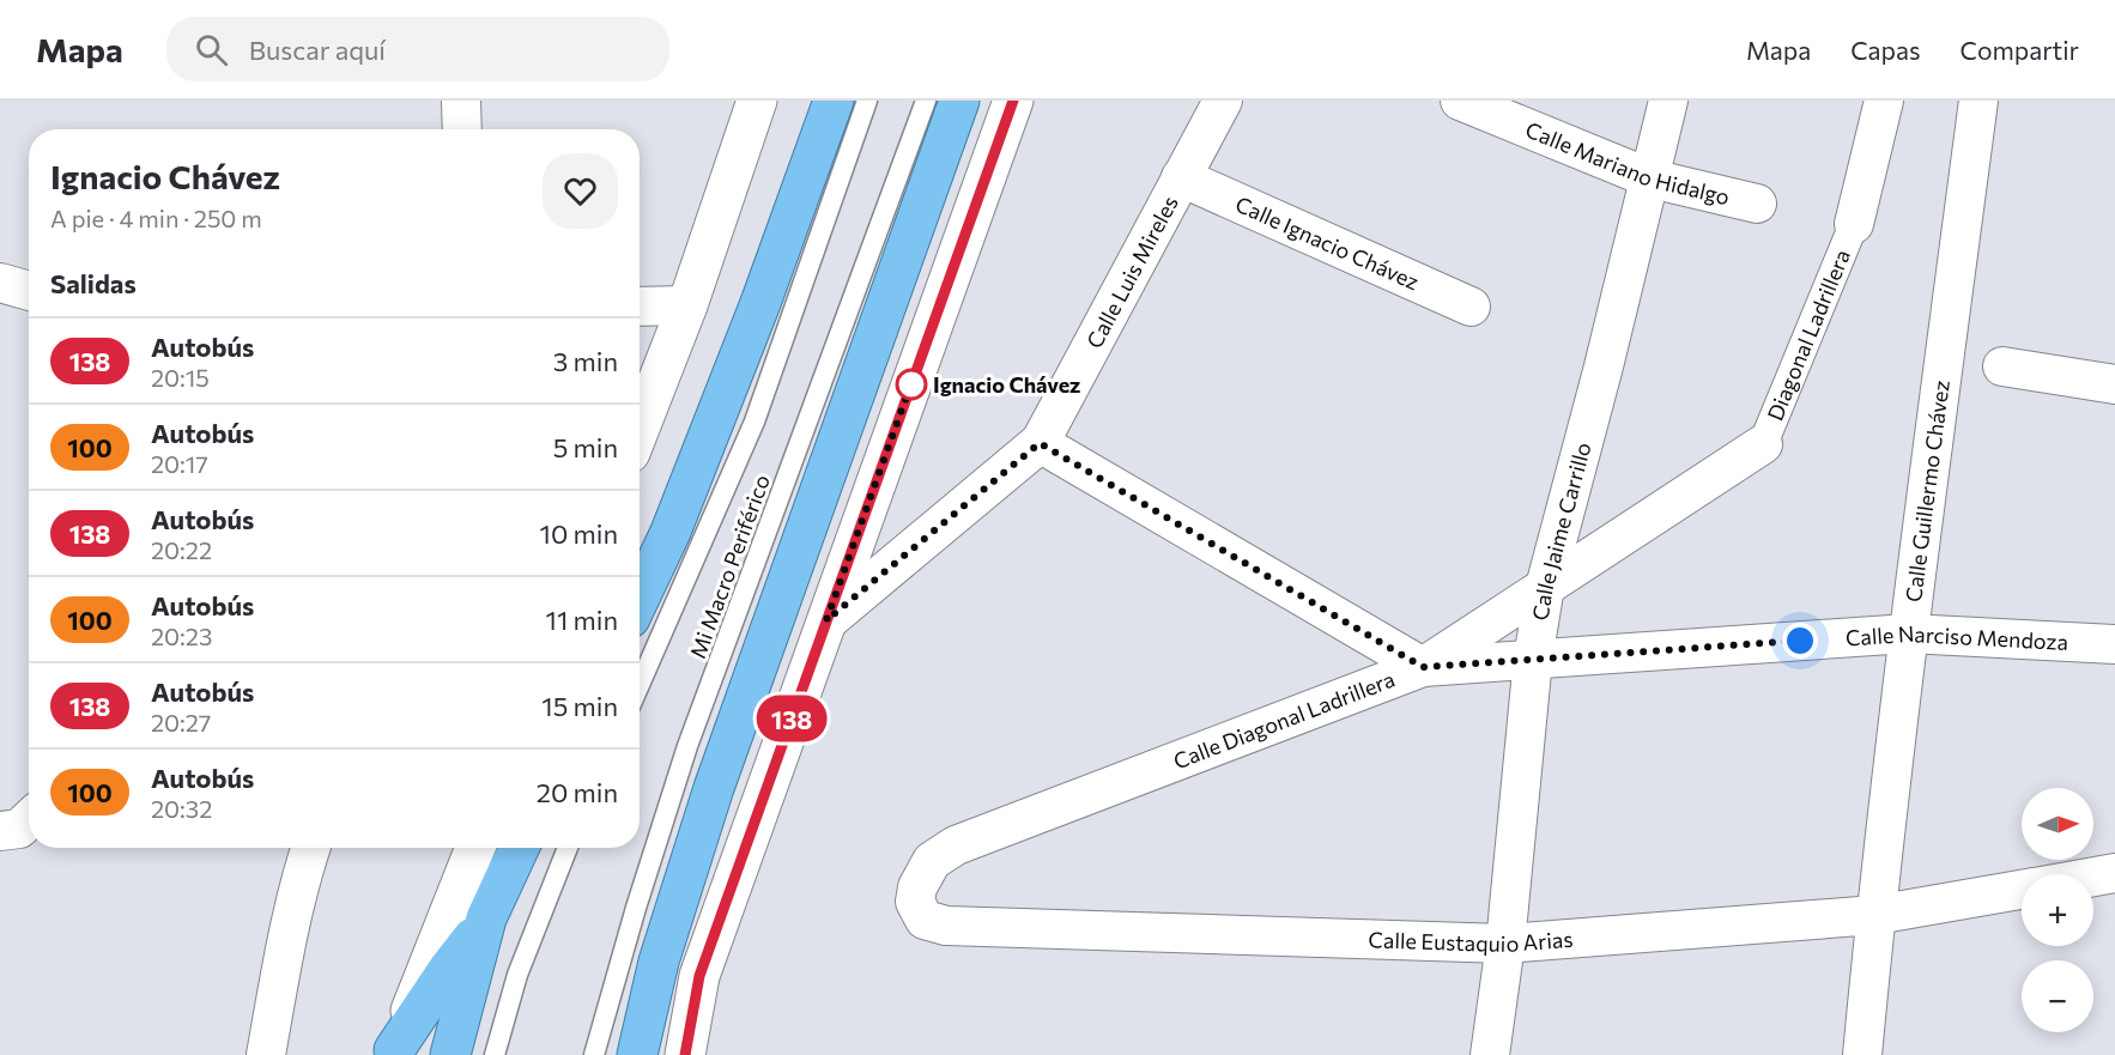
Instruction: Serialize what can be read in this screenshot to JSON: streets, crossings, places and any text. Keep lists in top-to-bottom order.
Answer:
{
  "streets": {
    "street": [
      "Calle Mariano Hidalgo",
      "Calle Ignacio Chávez",
      "Calle Luis Mireles",
      "Diagonal Ladrillera",
      "Calle Guillermo Chávez",
      "Calle Jaime Carrillo",
      "Calle Narciso Mendoza",
      "Calle Diagonal Ladrillera",
      "Calle Eustaquio Arias"
    ],
    "lane": ["Mi Macro Periférico"]
  },
  "crossings": [
    ["Calle Mariano Hidalgo", "Calle Jaime Carrillo"],
    ["Calle Ignacio Chávez", "Calle Luis Mireles"],
    ["Diagonal Ladrillera", "Calle Diagonal Ladrillera"],
    ["Calle Guillermo Chávez", "Calle Narciso Mendoza"],
    ["Calle Guillermo Chávez", "Calle Eustaquio Arias"],
    ["Calle Jaime Carrillo", "Calle Narciso Mendoza"],
    ["Calle Jaime Carrillo", "Calle Diagonal Ladrillera"],
    ["Calle Jaime Carrillo", "Calle Eustaquio Arias"],
    ["Calle Narciso Mendoza", "Calle Diagonal Ladrillera"],
    ["Calle Diagonal Ladrillera", "Calle Eustaquio Arias"]
  ],
  "places": ["Ignacio Chávez"],
  "lines": ["bus line 138"],
  "north": "right",
  "page": {
    "header": "Mapa",
    "search": "Buscar aquí",
    "nav": ["Mapa", "Capas", "Compartir"],
    "on_map": "138",
    "heading": [
      ["Ignacio Chávez", "A pie · 4 min · 250 m"],
      "Salidas"
    ],
    "list": [
      {
        "mark": "138",
        "name": "Autobús",
        "note": "20:15",
        "value": "3 min"
      },
      {
        "mark": "100",
        "name": "Autobús",
        "note": "20:17",
        "value": "5 min"
      },
      {
        "mark": "138",
        "name": "Autobús",
        "note": "20:22",
        "value": "10 min"
      },
      {
        "mark": "100",
        "name": "Autobús",
        "note": "20:23",
        "value": "11 min"
      },
      {
        "mark": "138",
        "name": "Autobús",
        "note": "20:27",
        "value": "15 min"
      },
      {
        "mark": "100",
        "name": "Autobús",
        "note": "20:32",
        "value": "20 min"
      }
    ],
    "map_buttons": ["+", "−"]
  }
}
